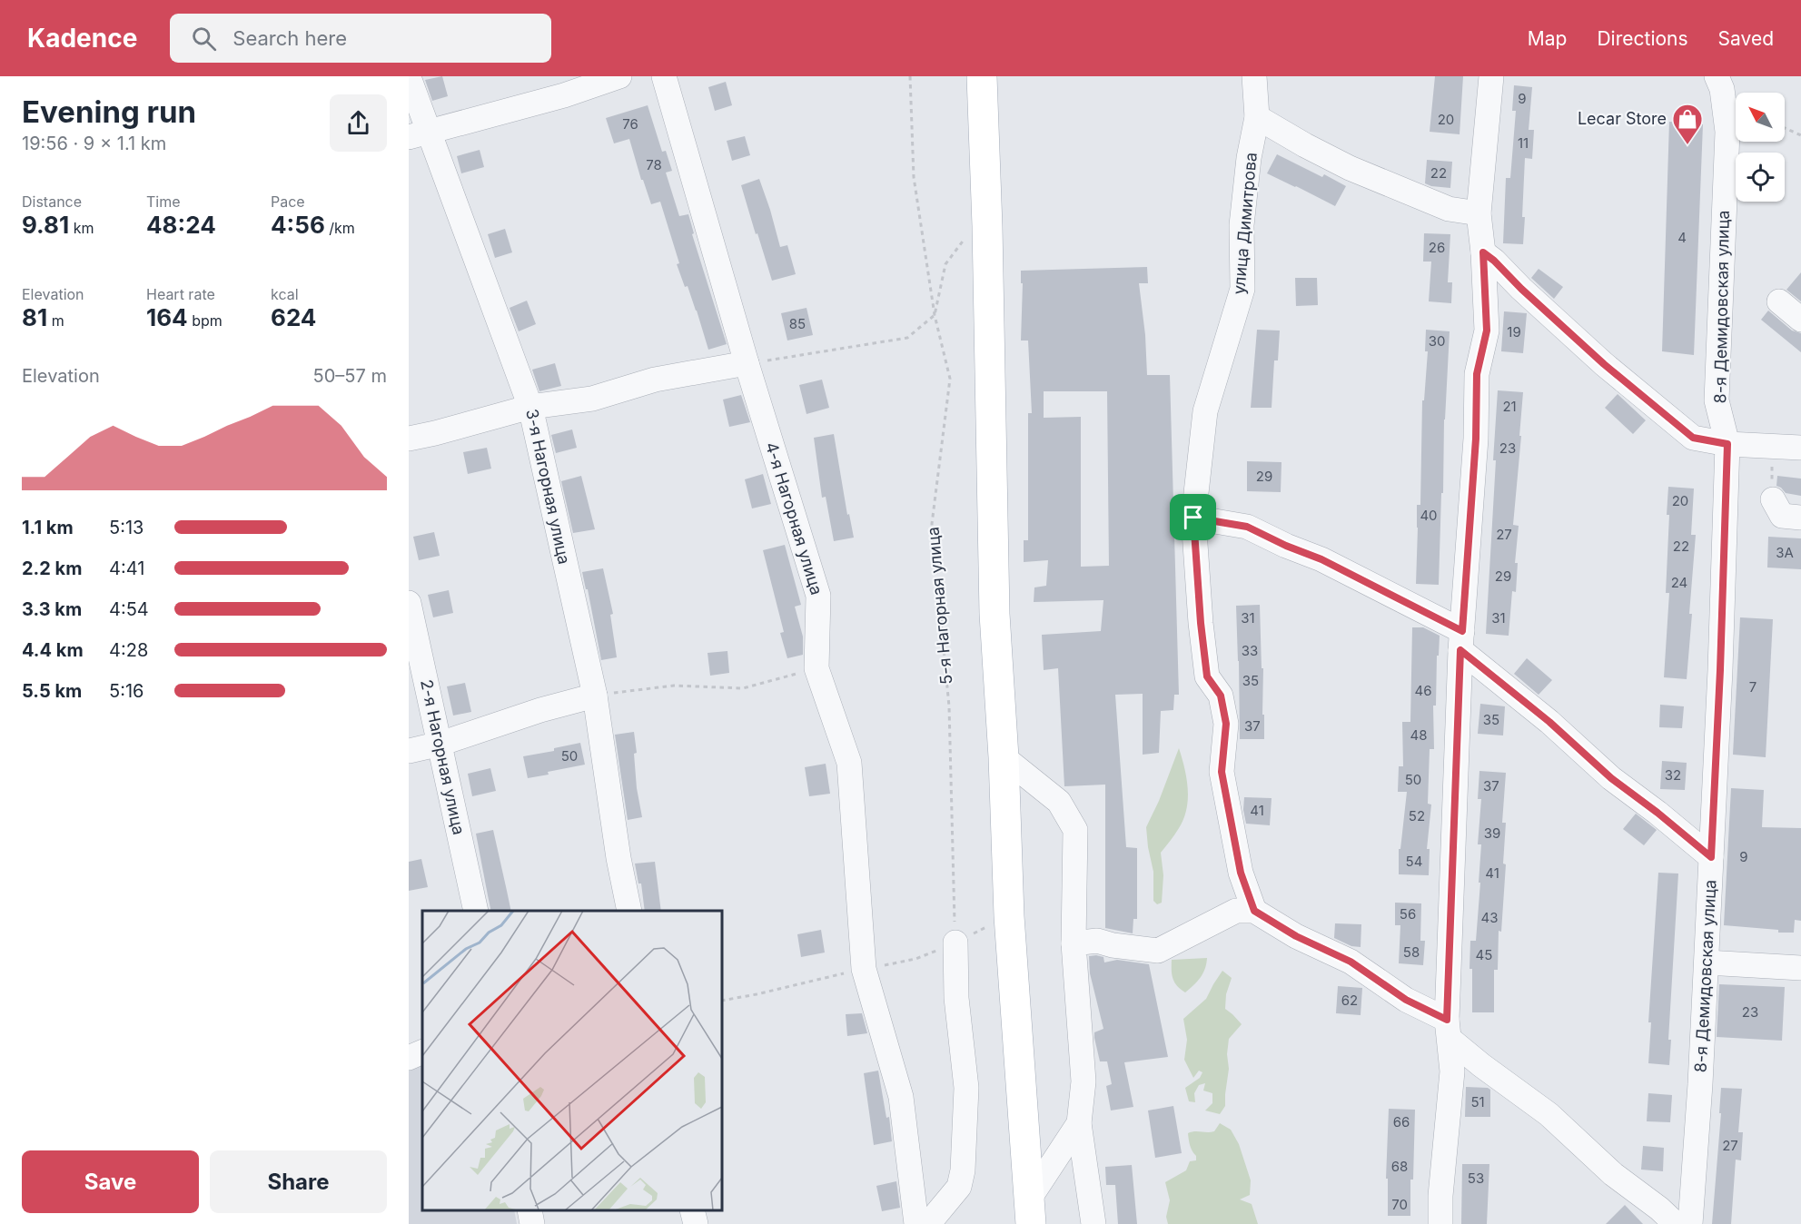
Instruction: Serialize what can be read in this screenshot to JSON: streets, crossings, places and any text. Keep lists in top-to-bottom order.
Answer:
{
  "streets": {
    "street": [
      "улица Димитрова",
      "8-я Демидовская улица",
      "3-я Нагорная улица",
      "4-я Нагорная улица",
      "2-я Нагорная улица"
    ],
    "path": ["5-я Нагорная улица"]
  },
  "places": {
    "shop": ["Lecar Store"]
  },
  "house_numbers": [
    "9",
    "20",
    "76",
    "11",
    "78",
    "22",
    "4",
    "26",
    "85",
    "19",
    "30",
    "21",
    "23",
    "29",
    "20",
    "40",
    "27",
    "22",
    "3А",
    "29",
    "24",
    "31",
    "31",
    "33",
    "35",
    "7",
    "46",
    "35",
    "37",
    "48",
    "50",
    "32",
    "50",
    "37",
    "41",
    "52",
    "39",
    "9",
    "54",
    "41",
    "56",
    "43",
    "58",
    "45",
    "62",
    "23",
    "51",
    "66",
    "27",
    "68",
    "53",
    "70"
  ],
  "north": "top left",
  "page": {
    "header": "Kadence",
    "search": "Search here",
    "nav": ["Map", "Directions", "Saved"],
    "heading": ["Evening run", "19:56 · 9 × 1.1 km"],
    "stats": [
      ["Distance", "9.81 km"],
      ["Time", "48:24"],
      ["Pace", "4:56 /km"],
      ["Elevation", "81 m"],
      ["Heart rate", "164 bpm"],
      ["kcal", "624"]
    ],
    "chart": ["Elevation", "50–57 m"],
    "list": [
      {
        "name": "1.1 km",
        "note": "5:13"
      },
      {
        "name": "2.2 km",
        "note": "4:41"
      },
      {
        "name": "3.3 km",
        "note": "4:54"
      },
      {
        "name": "4.4 km",
        "note": "4:28"
      },
      {
        "name": "5.5 km",
        "note": "5:16"
      }
    ],
    "buttons": ["Save", "Share"]
  }
}
